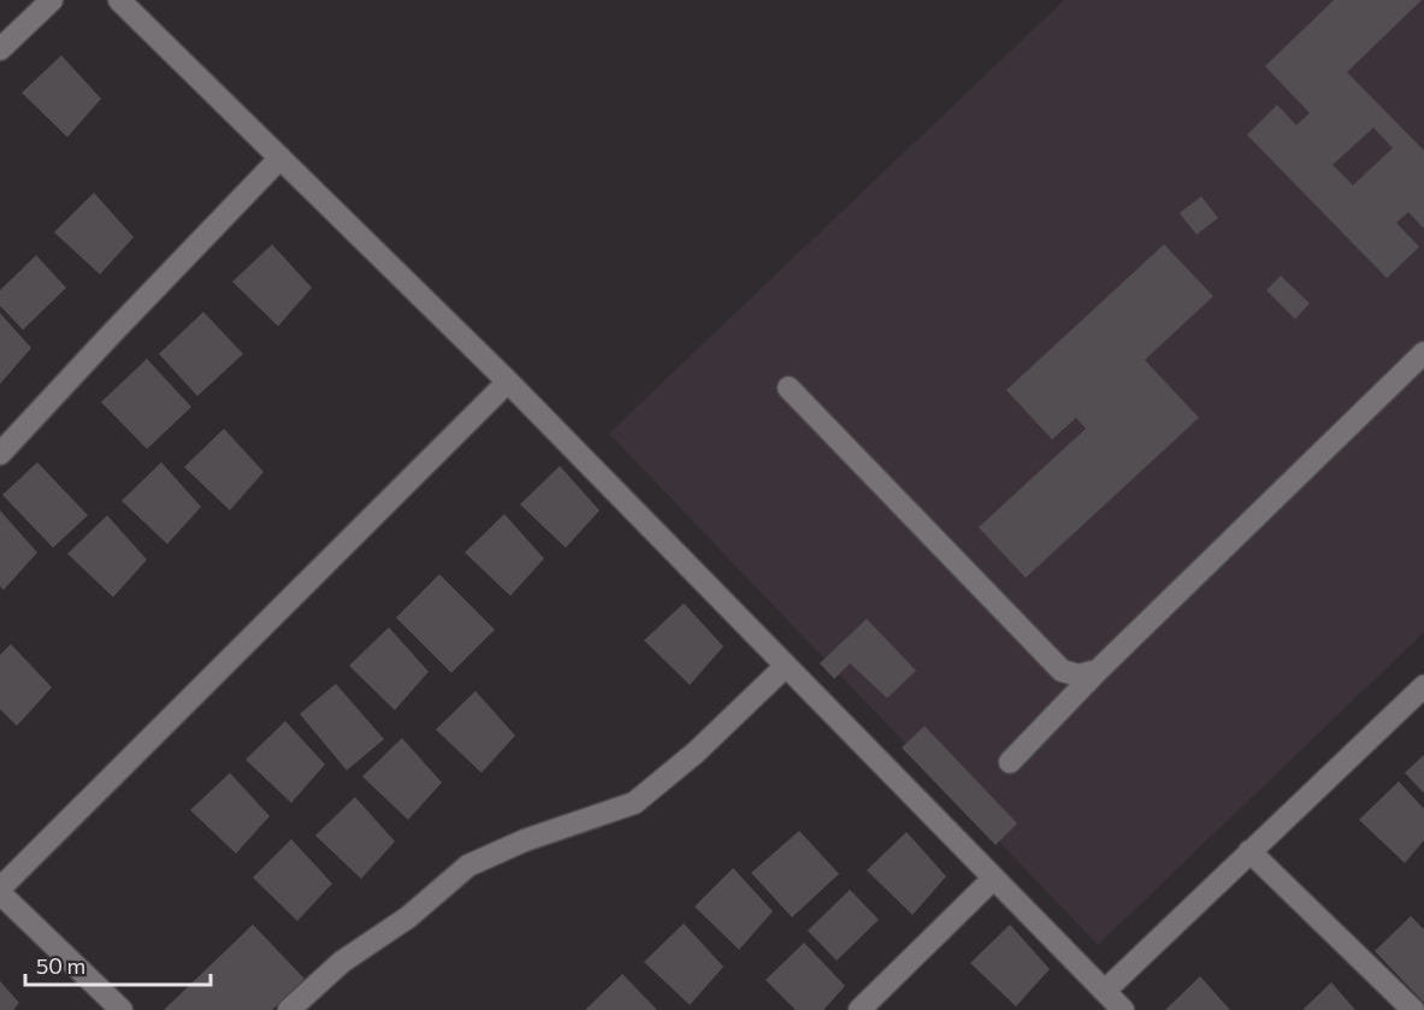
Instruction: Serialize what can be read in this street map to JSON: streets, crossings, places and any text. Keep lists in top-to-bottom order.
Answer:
{
  "scale_bar": "50 m"
}
